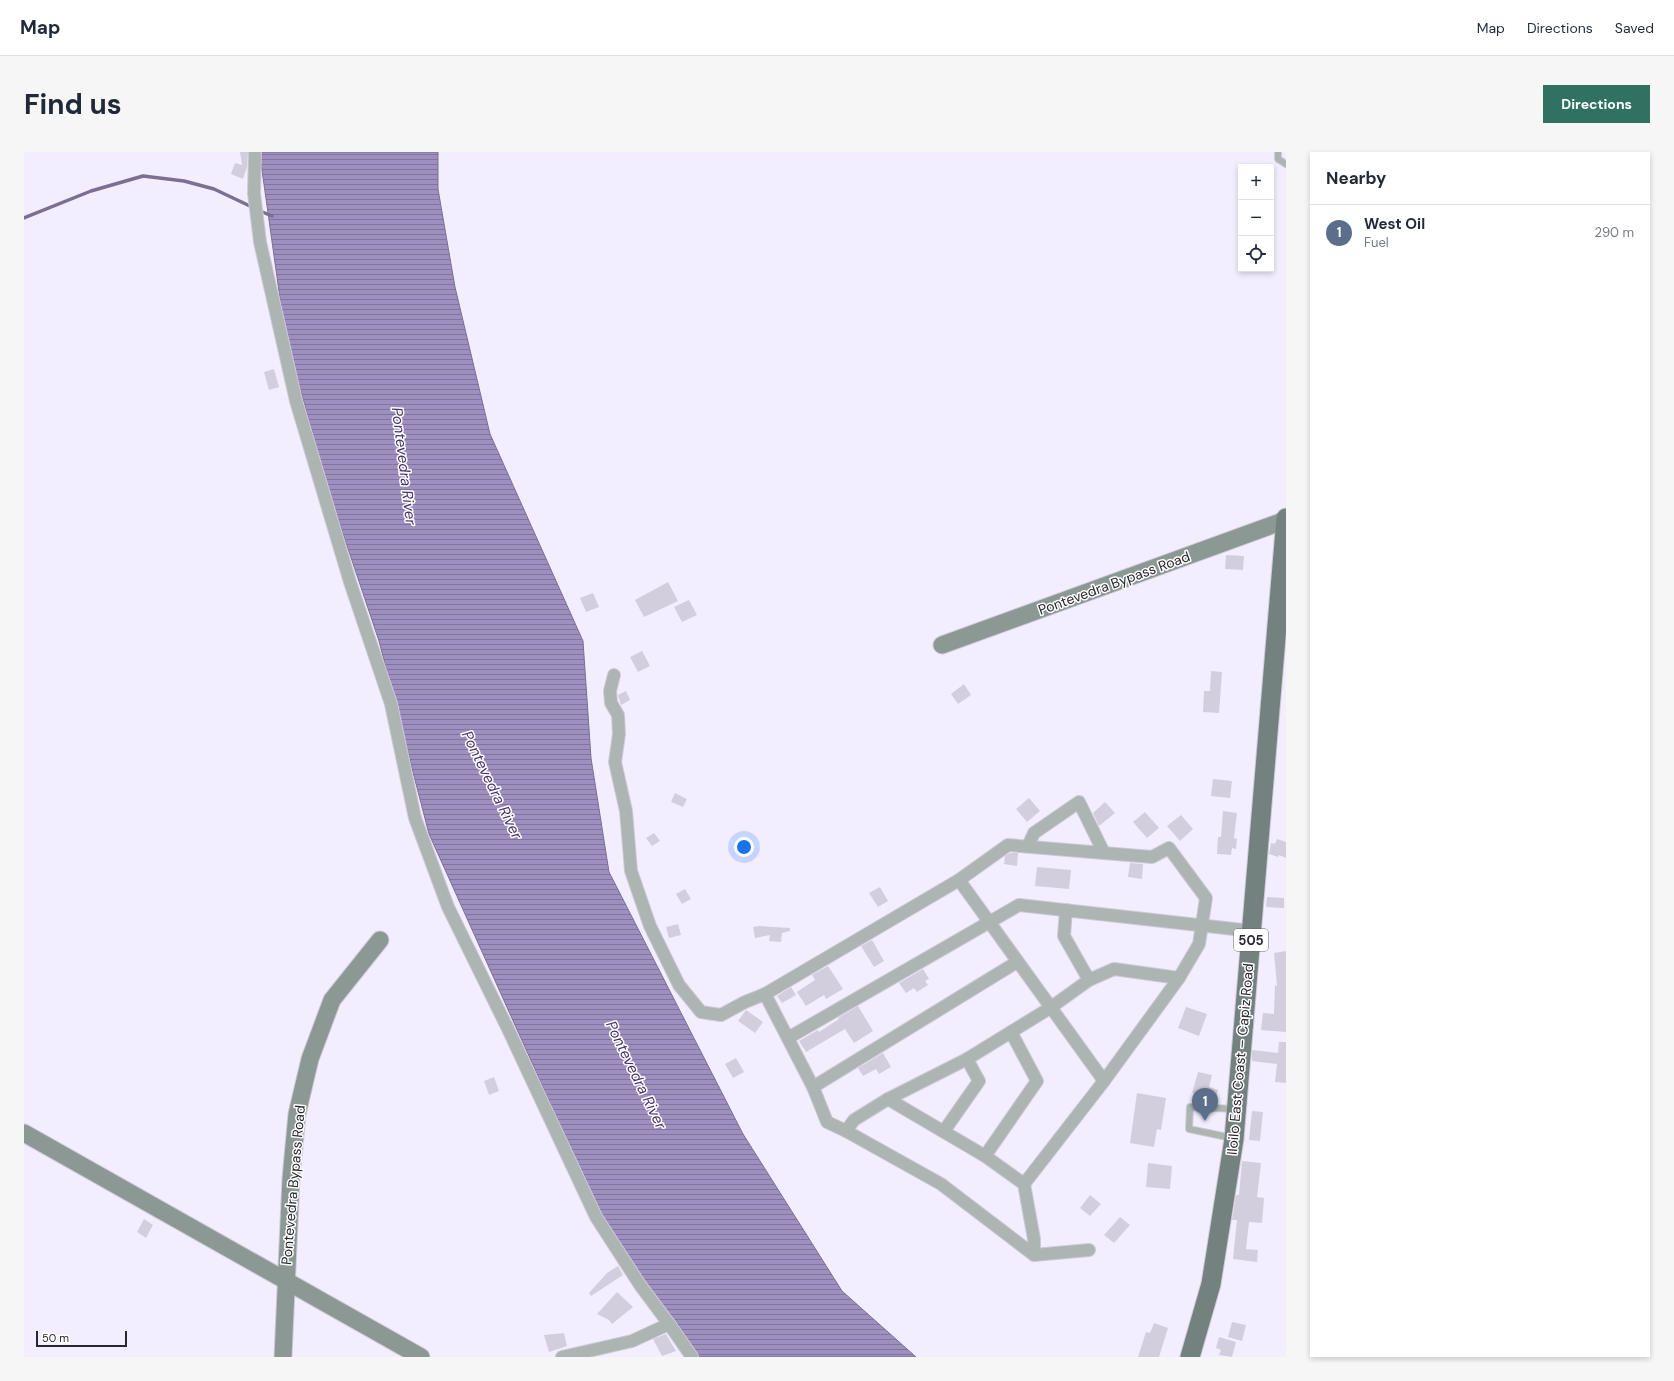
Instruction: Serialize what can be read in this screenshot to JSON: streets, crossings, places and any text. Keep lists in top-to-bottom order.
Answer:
{
  "streets": {
    "main road": ["Pontevedra Bypass Road", "505", "Iloilo East Coast – Capiz Road"]
  },
  "crossings": [
    ["Pontevedra Bypass Road", "Iloilo East Coast – Capiz Road"]
  ],
  "water": ["Pontevedra River"],
  "scale_bar": "50 m",
  "page": {
    "header": "Map",
    "nav": ["Map", "Directions", "Saved"],
    "buttons": "Directions",
    "title": "Find us",
    "heading": "Nearby",
    "map_buttons": ["+", "−"],
    "list": [
      {
        "mark": "1",
        "name": "West Oil",
        "note": "Fuel",
        "value": "290 m"
      }
    ],
    "pins": "1",
    "scale": "50 m"
  }
}
